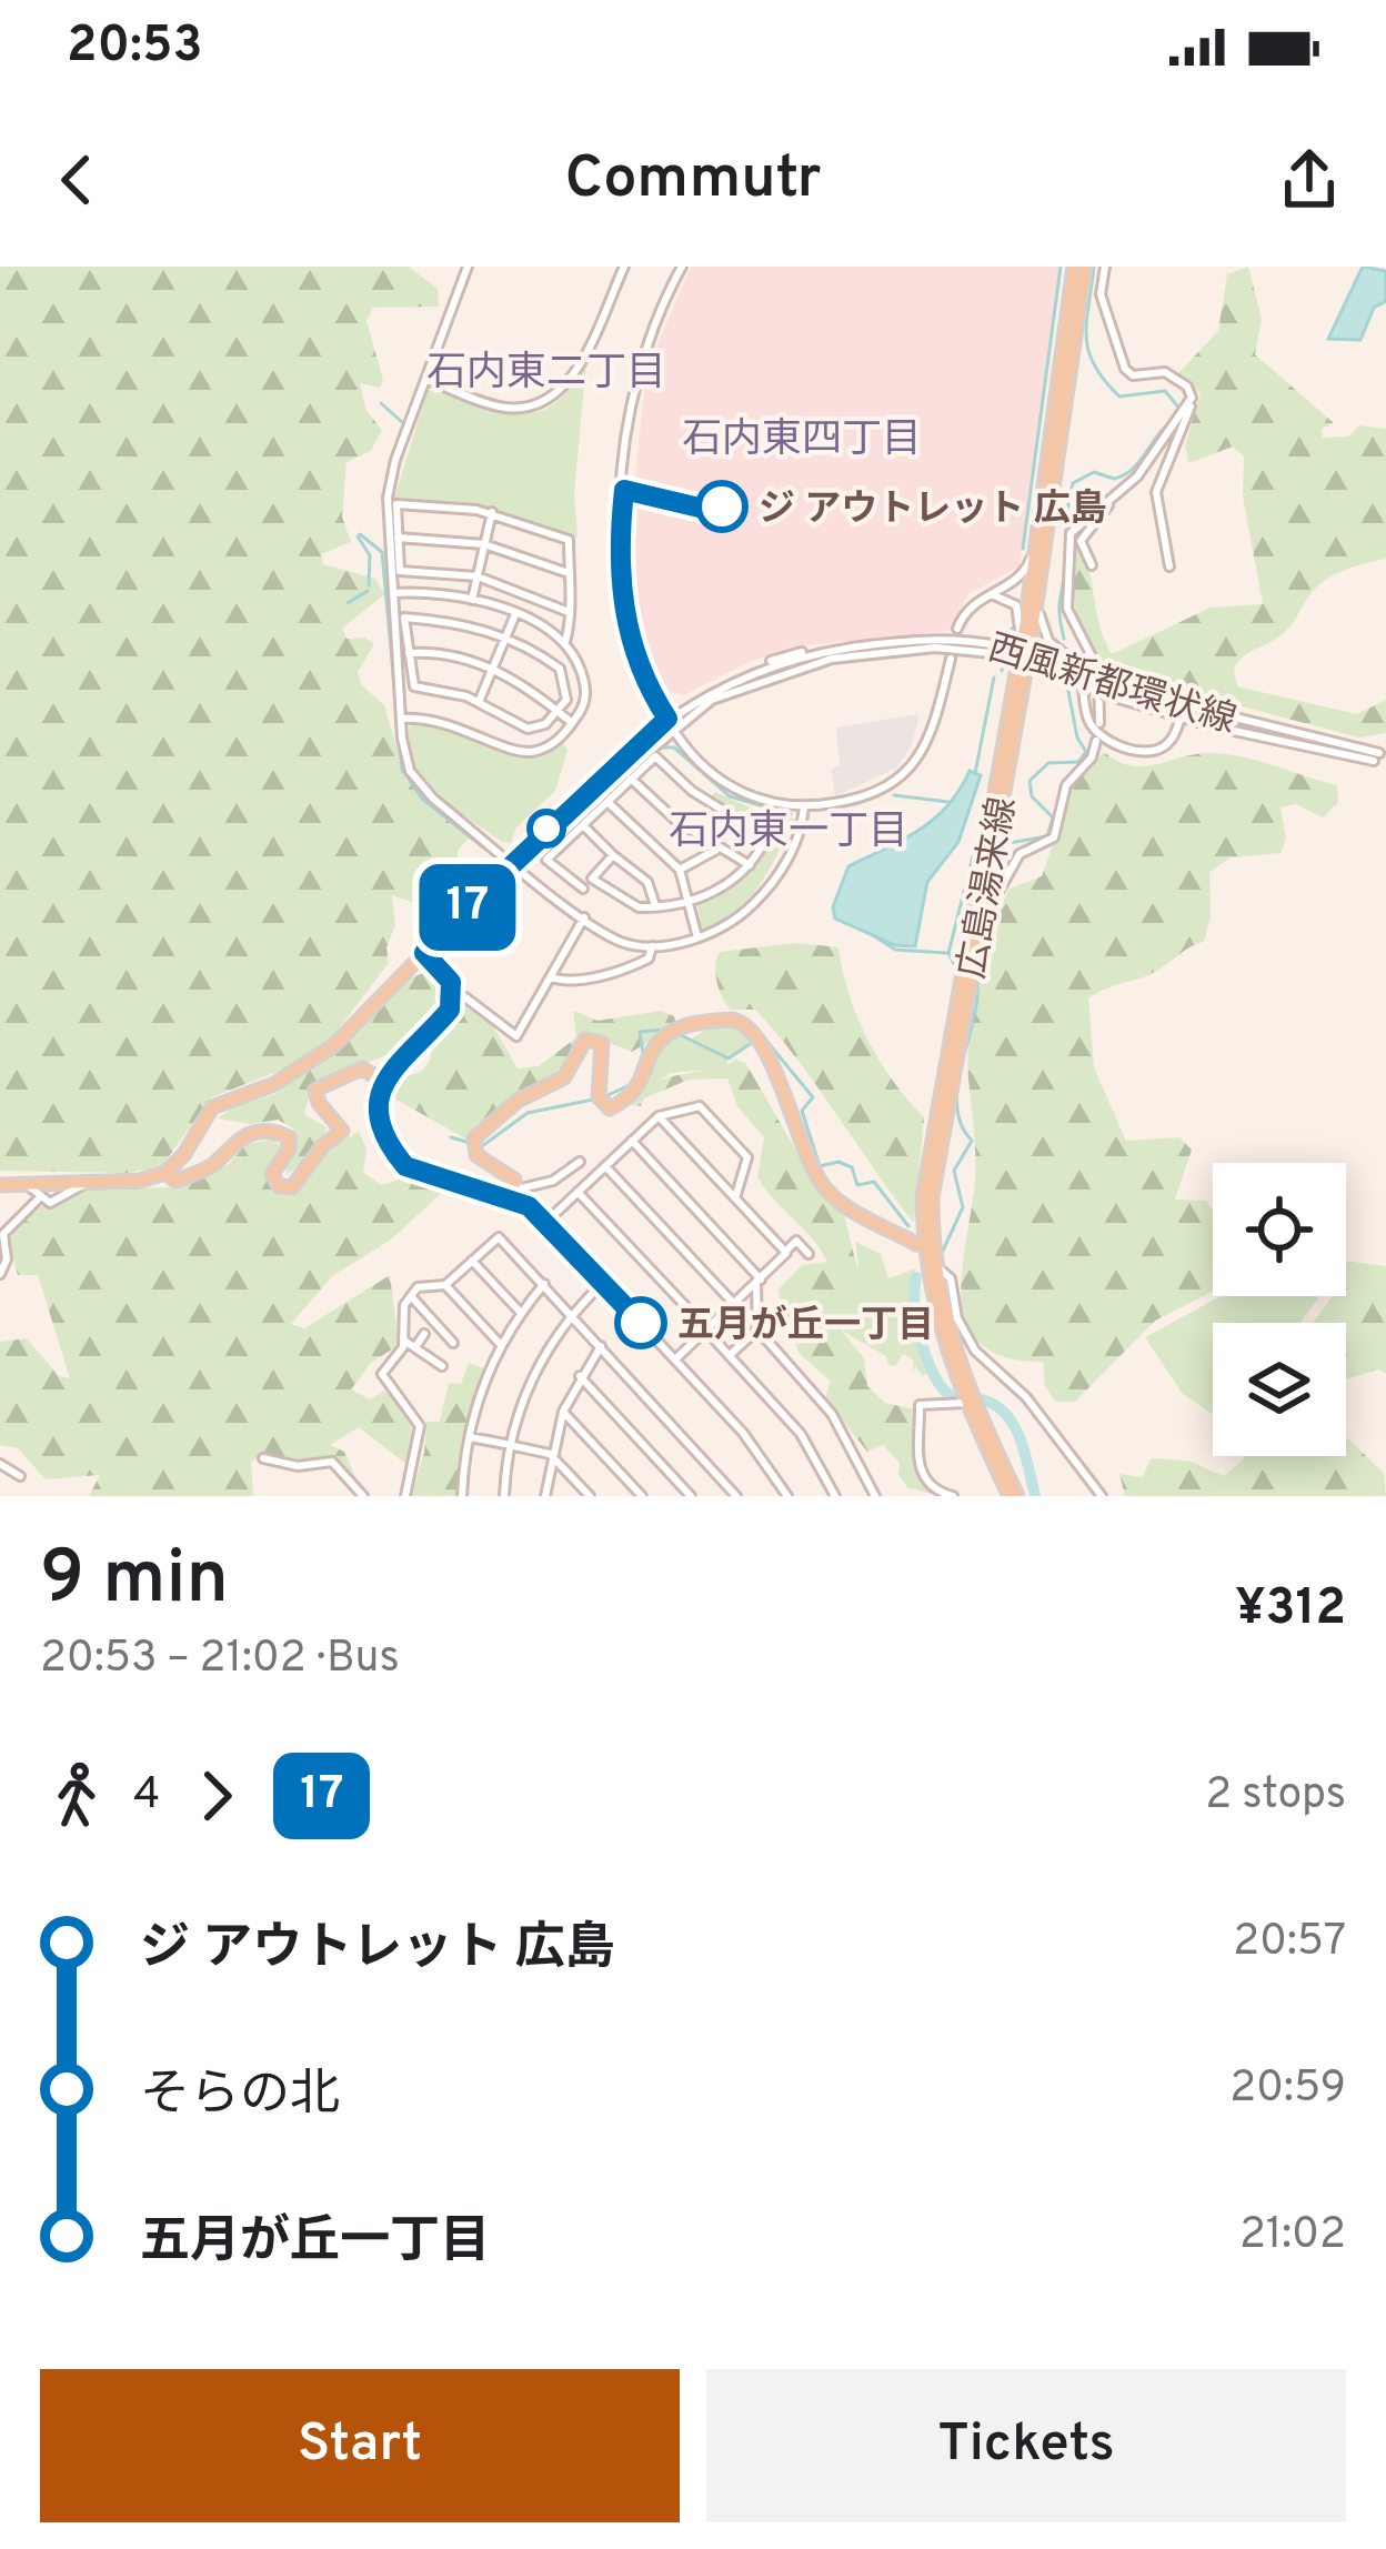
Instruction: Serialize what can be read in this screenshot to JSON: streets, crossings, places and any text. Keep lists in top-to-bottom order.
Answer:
{
  "streets": {
    "main road": ["広島湯来線"],
    "street": ["西風新都環状線"]
  },
  "districts": ["石内東二丁目", "石内東四丁目", "石内東一丁目"],
  "places": ["ジ アウトレット 広島", "五月が丘一丁目"],
  "lines": ["bus line 17"],
  "page": {
    "status": "20:53",
    "header": "Commutr",
    "on_map": "17",
    "heading": ["9 min", "20:53 – 21:02 · Bus", "¥312"],
    "legs": ["4", "17", "2 stops"],
    "list": [
      {
        "name": "ジ アウトレット 広島",
        "value": "20:57"
      },
      {
        "name": "そらの北",
        "value": "20:59"
      },
      {
        "name": "五月が丘一丁目",
        "value": "21:02"
      }
    ],
    "buttons": ["Start", "Tickets"]
  }
}
